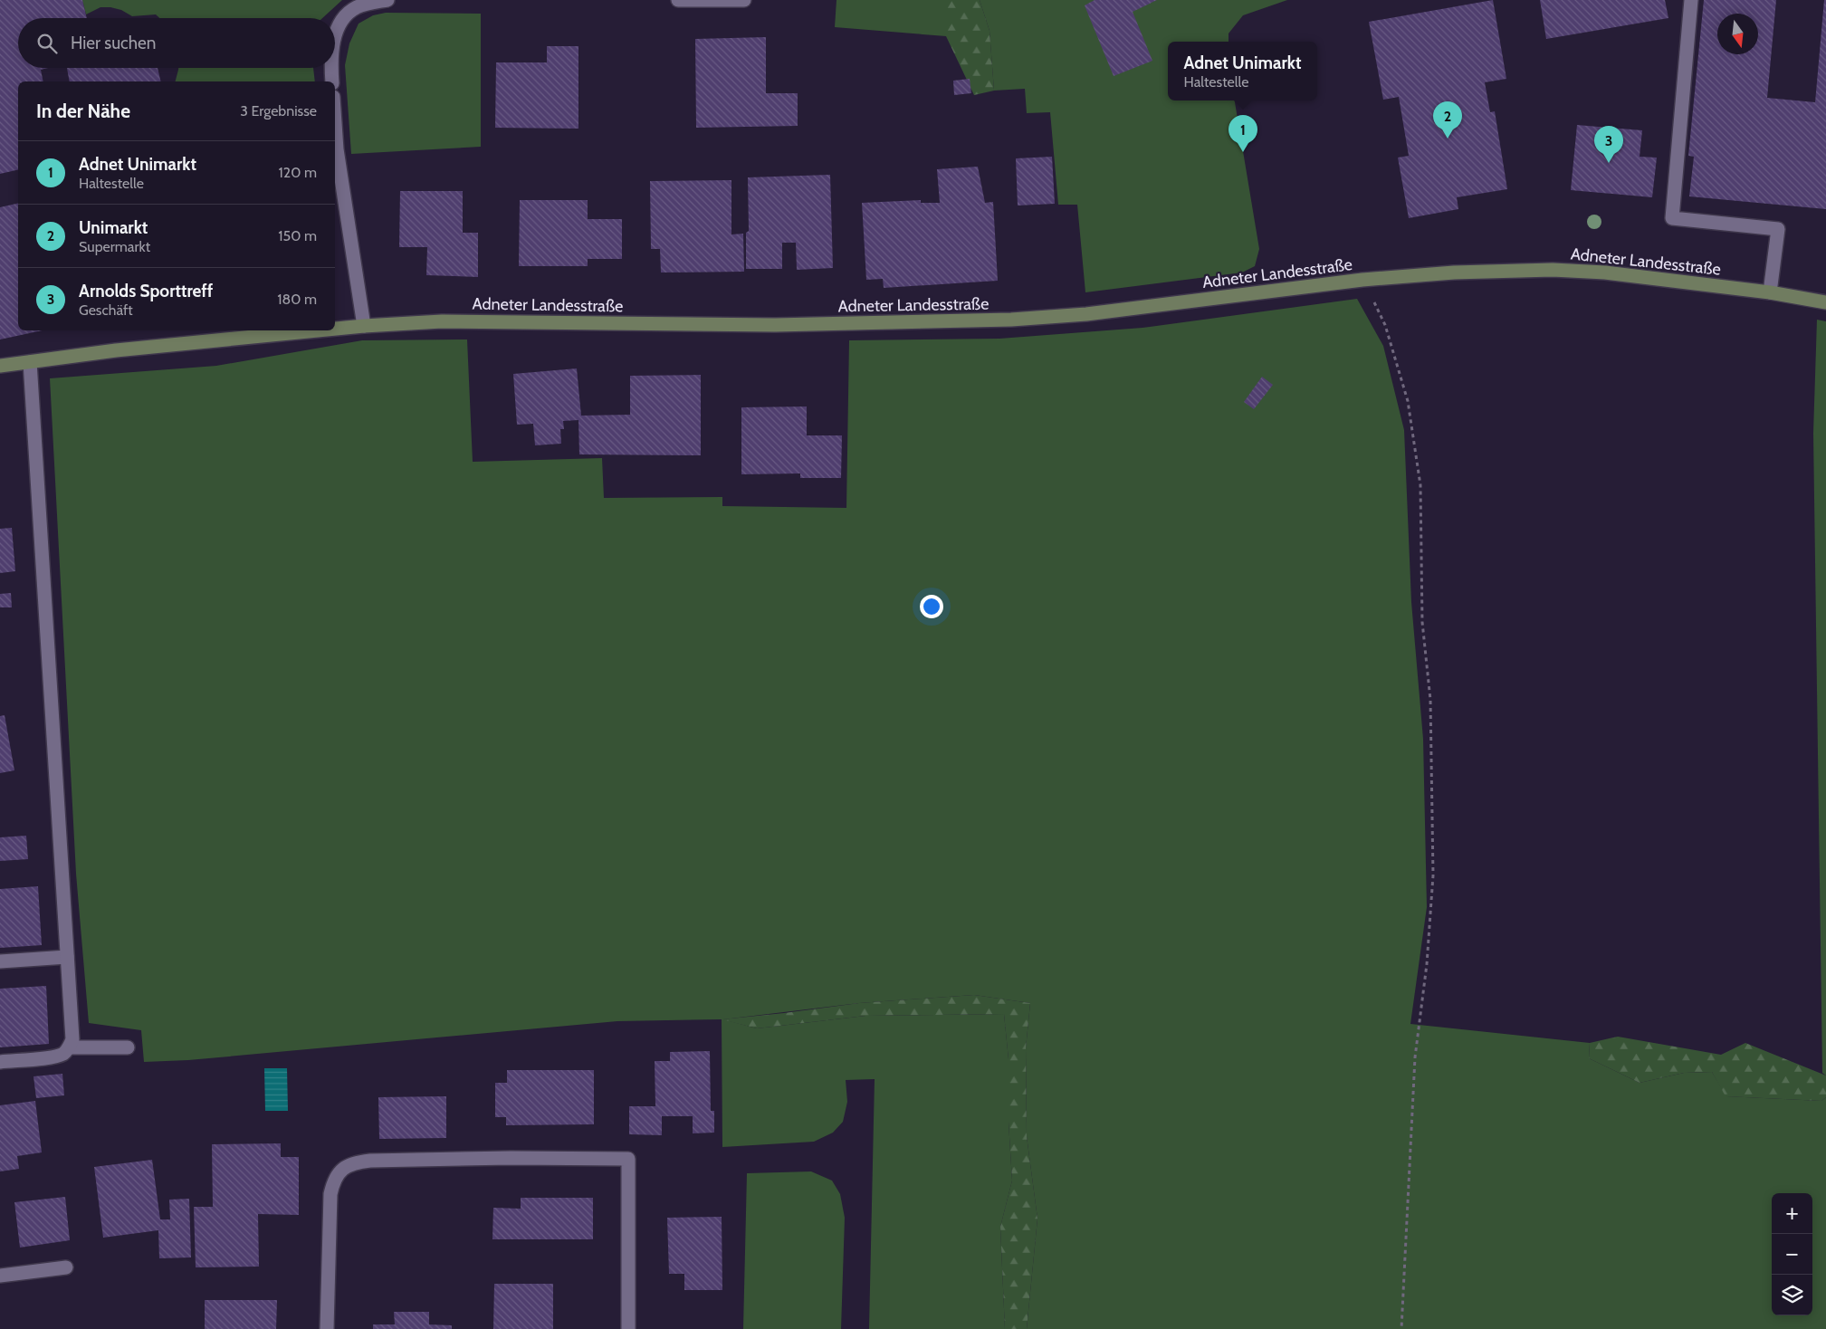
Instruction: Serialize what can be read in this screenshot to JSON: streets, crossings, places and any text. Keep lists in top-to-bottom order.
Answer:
{
  "streets": {
    "street": ["Adneter Landesstraße"]
  },
  "north": "bottom",
  "page": {
    "search": "Hier suchen",
    "popup": ["Adnet Unimarkt", "Haltestelle"],
    "heading": ["In der Nähe", "3 Ergebnisse"],
    "pins": ["2", "1", "3"],
    "list": [
      {
        "mark": "1",
        "name": "Adnet Unimarkt",
        "note": "Haltestelle",
        "value": "120 m"
      },
      {
        "mark": "2",
        "name": "Unimarkt",
        "note": "Supermarkt",
        "value": "150 m"
      },
      {
        "mark": "3",
        "name": "Arnolds Sporttreff",
        "note": "Geschäft",
        "value": "180 m"
      }
    ],
    "map_buttons": ["+", "−"]
  }
}
